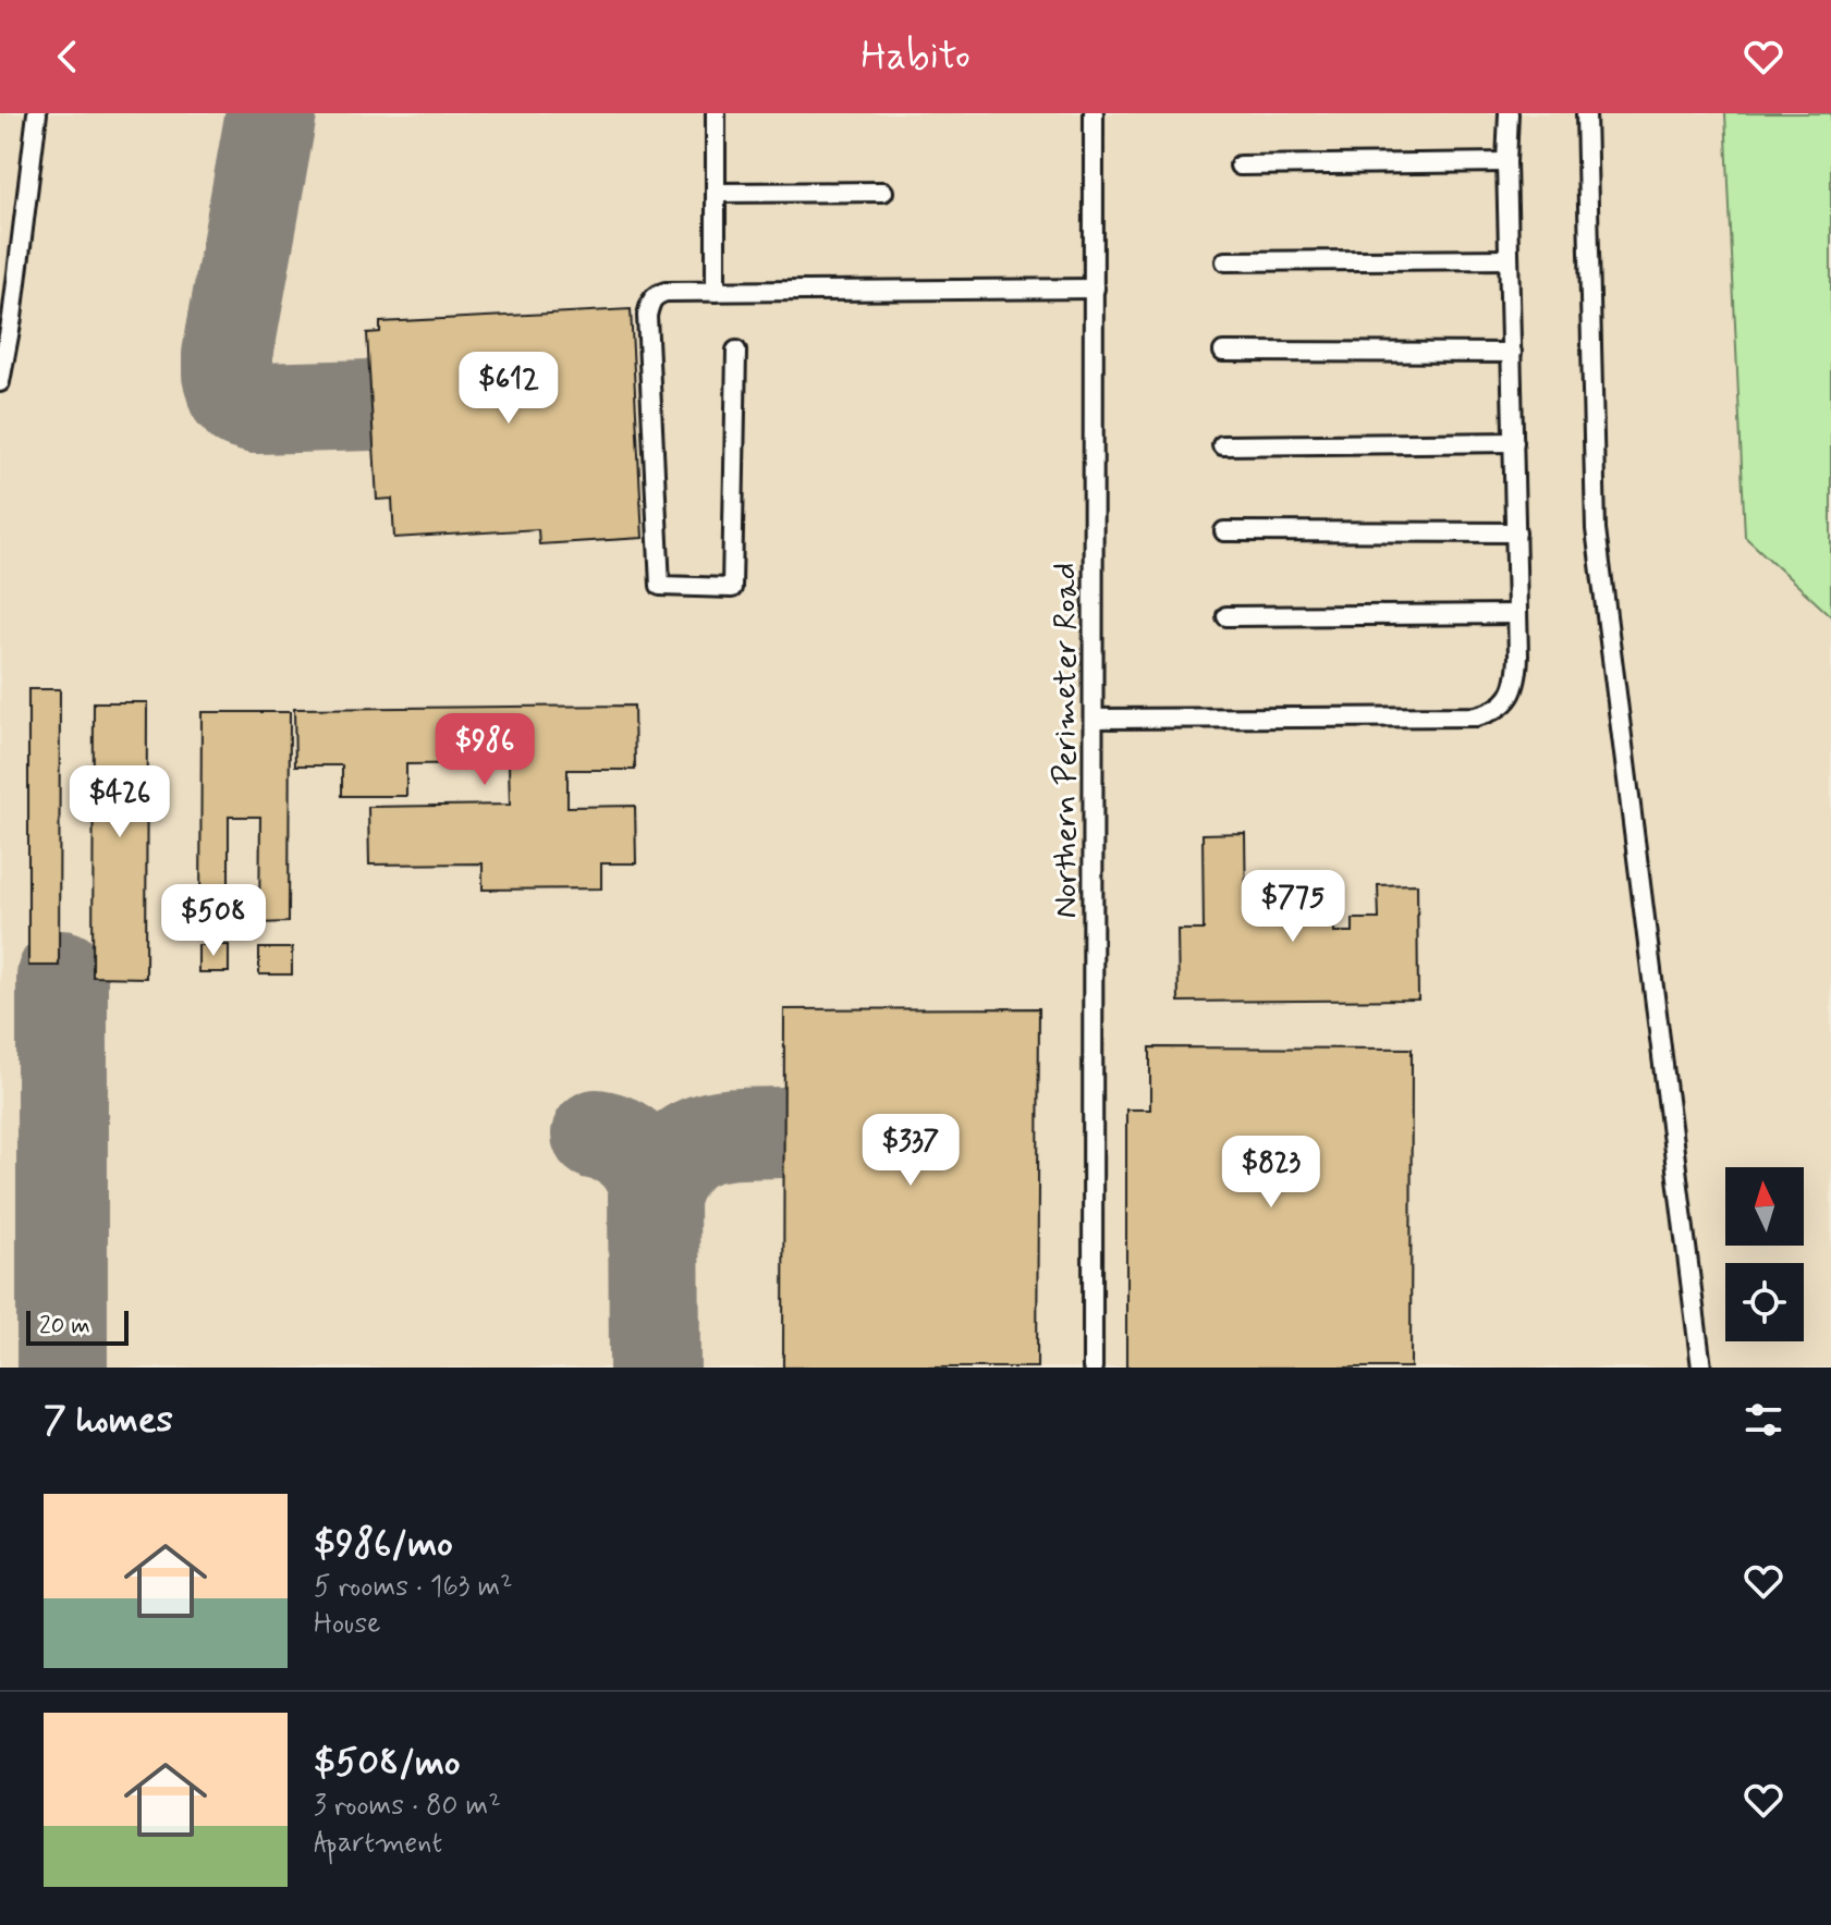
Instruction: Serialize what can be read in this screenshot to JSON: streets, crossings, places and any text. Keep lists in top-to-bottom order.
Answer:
{
  "streets": {
    "lane": ["Northern Perimeter Road"]
  },
  "scale_bar": "20 m",
  "north": "top",
  "page": {
    "header": "Habito",
    "price": [
      "$612",
      "$986",
      "$426",
      "$775",
      "$508",
      "$337",
      "$823"
    ],
    "scale": "20 m",
    "heading": "7 homes",
    "list": [
      {
        "name": "$986/mo",
        "note": "5 rooms · 163 m² · House"
      },
      {
        "name": "$508/mo",
        "note": "3 rooms · 80 m² · Apartment"
      }
    ]
  }
}
